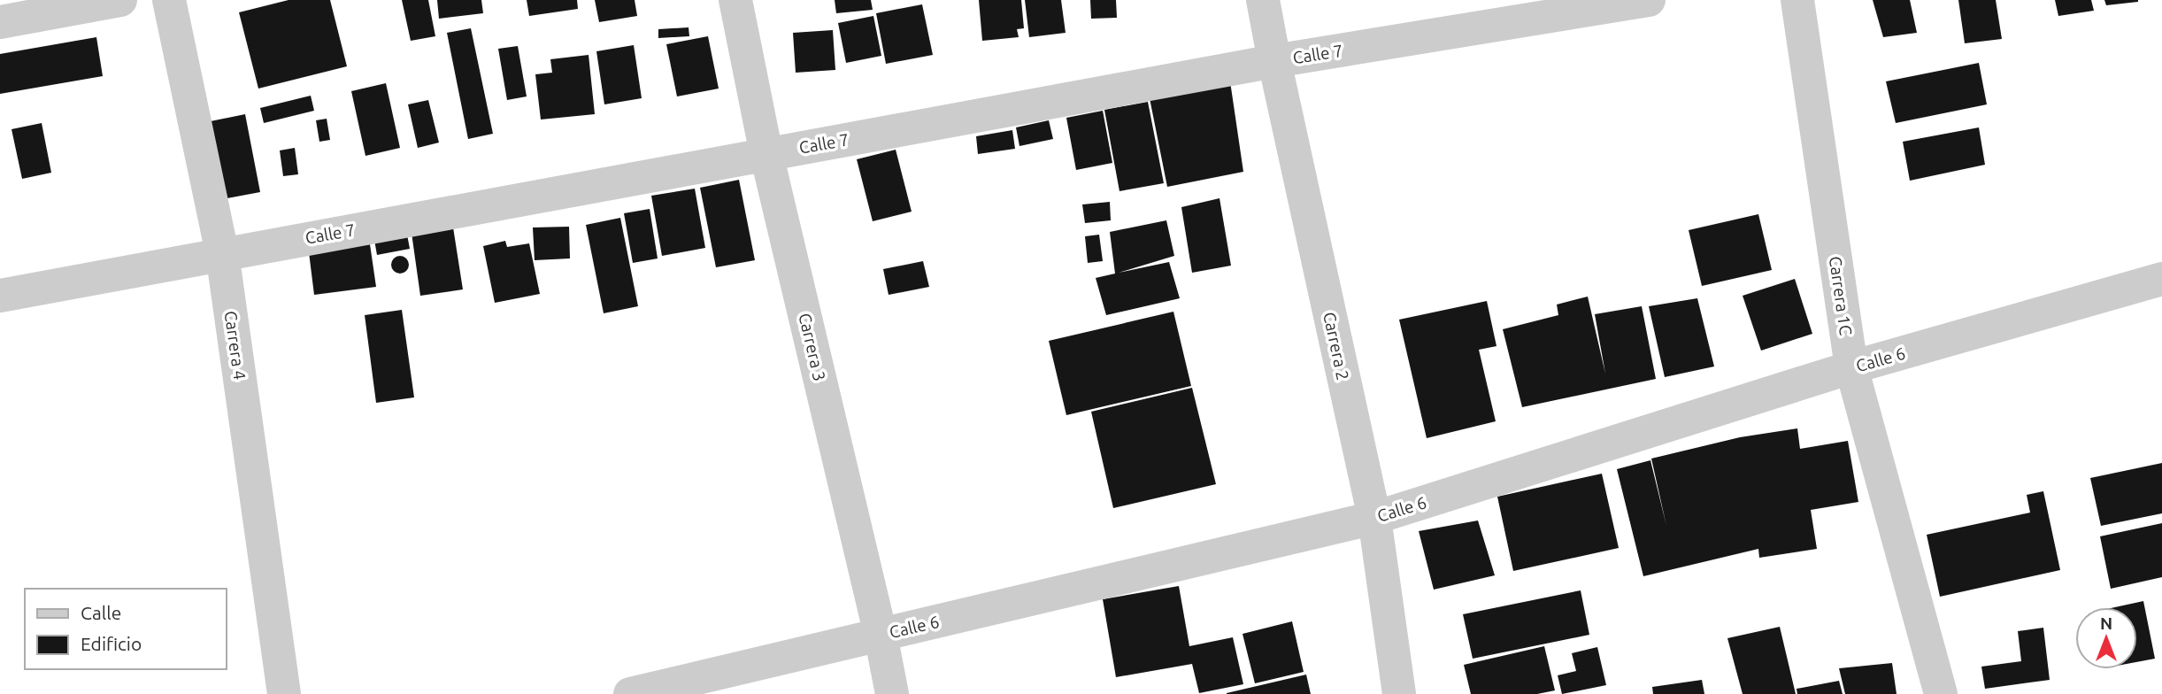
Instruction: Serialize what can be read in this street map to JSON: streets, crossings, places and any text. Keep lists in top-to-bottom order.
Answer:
{
  "streets": {
    "street": [
      "Calle 7",
      "Carrera 1C",
      "Carrera 4",
      "Carrera 2",
      "Carrera 3",
      "Calle 6"
    ]
  },
  "crossings": [
    ["Calle 7", "Carrera 4"],
    ["Calle 7", "Carrera 2"],
    ["Calle 7", "Carrera 3"],
    ["Carrera 1C", "Calle 6"],
    ["Carrera 2", "Calle 6"],
    ["Carrera 3", "Calle 6"]
  ],
  "legend": ["Calle", "Edificio"],
  "north": "top"
}
